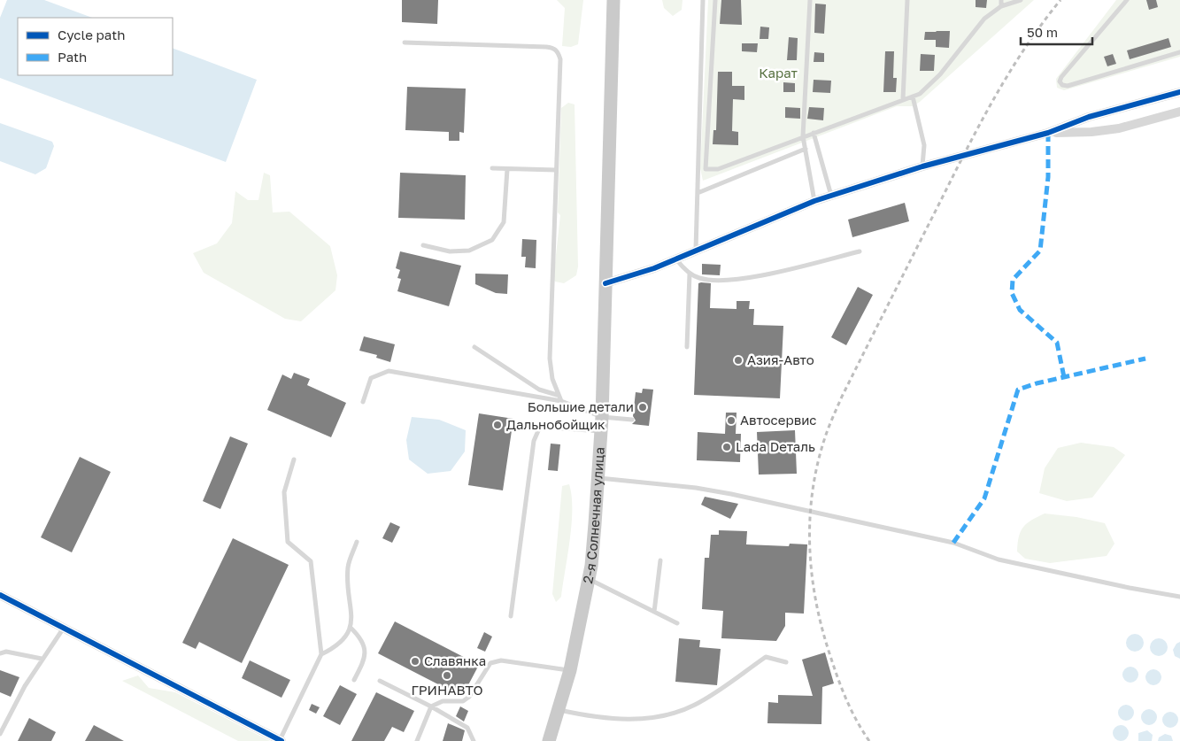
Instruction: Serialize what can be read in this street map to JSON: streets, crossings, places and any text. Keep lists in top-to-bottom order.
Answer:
{
  "streets": {
    "main road": ["2-я Солнечная улица"]
  },
  "parks": ["Карат"],
  "places": [
    "Азия-Авто",
    "Большие детали",
    "Автосервис",
    "Дальнобойщик",
    "Lada Dеталь",
    "Славянка",
    "ГРИНАВТО"
  ],
  "legend": ["Cycle path", "Path"],
  "scale_bar": "50 m"
}
